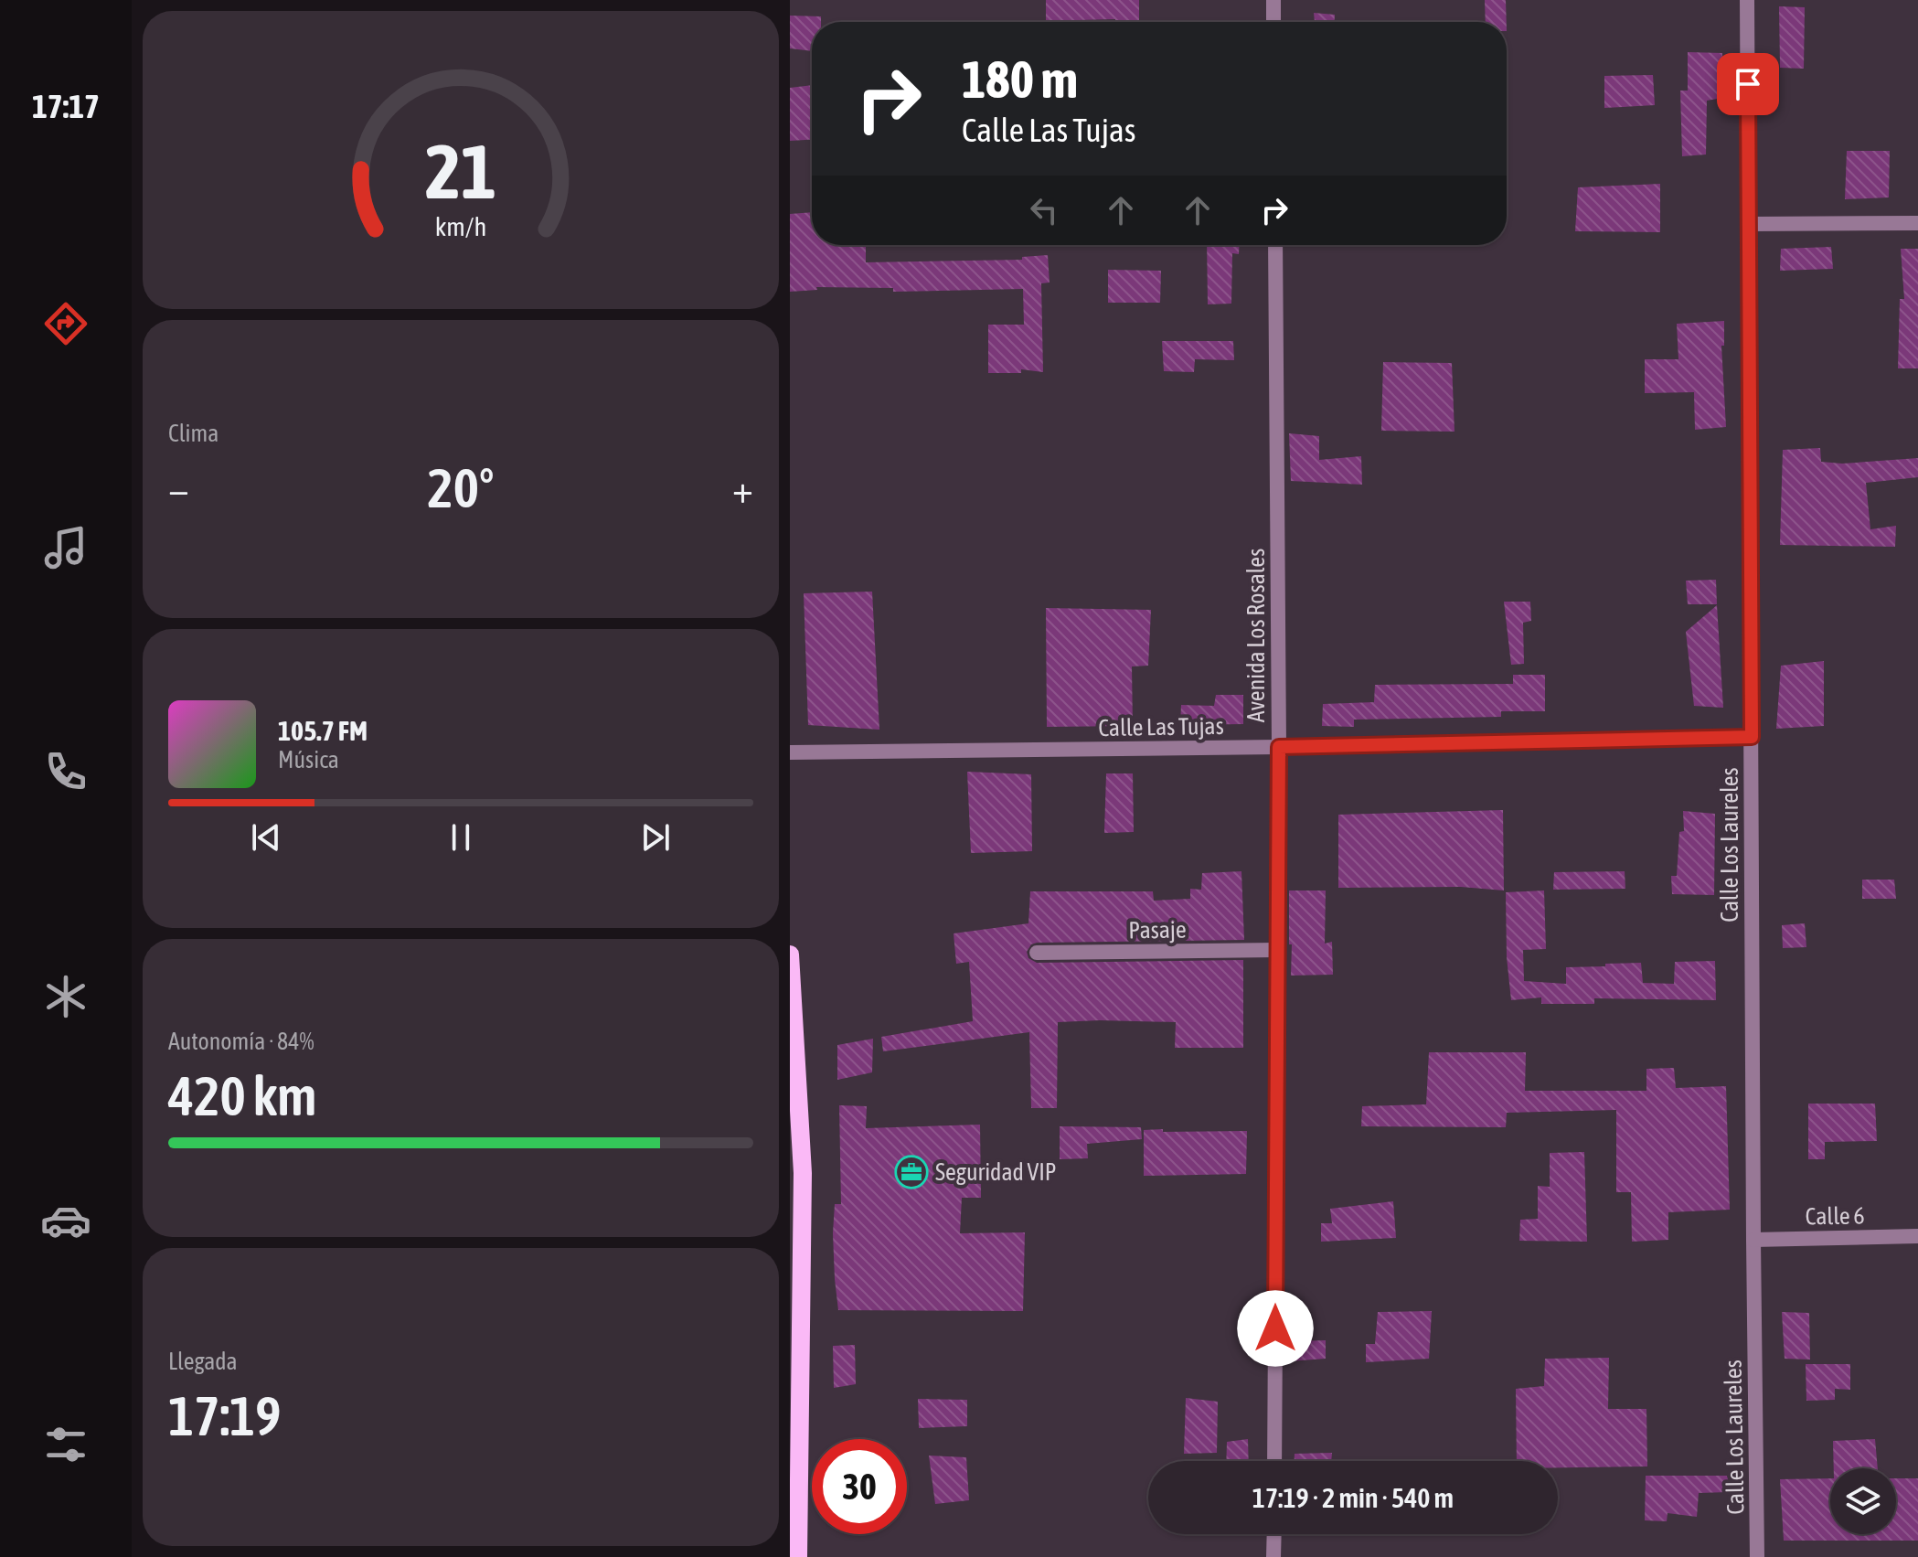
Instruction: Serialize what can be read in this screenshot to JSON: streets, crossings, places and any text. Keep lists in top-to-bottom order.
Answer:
{
  "streets": {
    "street": [
      "Avenida Los Rosales",
      "Calle Las Tujas",
      "Calle Los Laureles",
      "Pasaje",
      "Calle 6"
    ]
  },
  "crossings": [
    ["Avenida Los Rosales", "Calle Las Tujas"],
    ["Avenida Los Rosales", "Pasaje"],
    ["Calle Las Tujas", "Calle Los Laureles"],
    ["Calle Los Laureles", "Calle 6"]
  ],
  "places": {
    "office": ["Seguridad VIP"]
  },
  "page": {
    "tabs": "17:17",
    "turn": ["180 m", "Calle Las Tujas"],
    "tile": [
      "Clima",
      ["Autonomía · 84%", "420 km"],
      ["Llegada", "17:19"]
    ],
    "heat": ["−", "20°", "+"],
    "song": ["105.7 FM", "Música"],
    "limit": "30",
    "trip": "17:19 · 2 min · 540 m",
    "gauge": ["21", "km/h"]
  }
}
